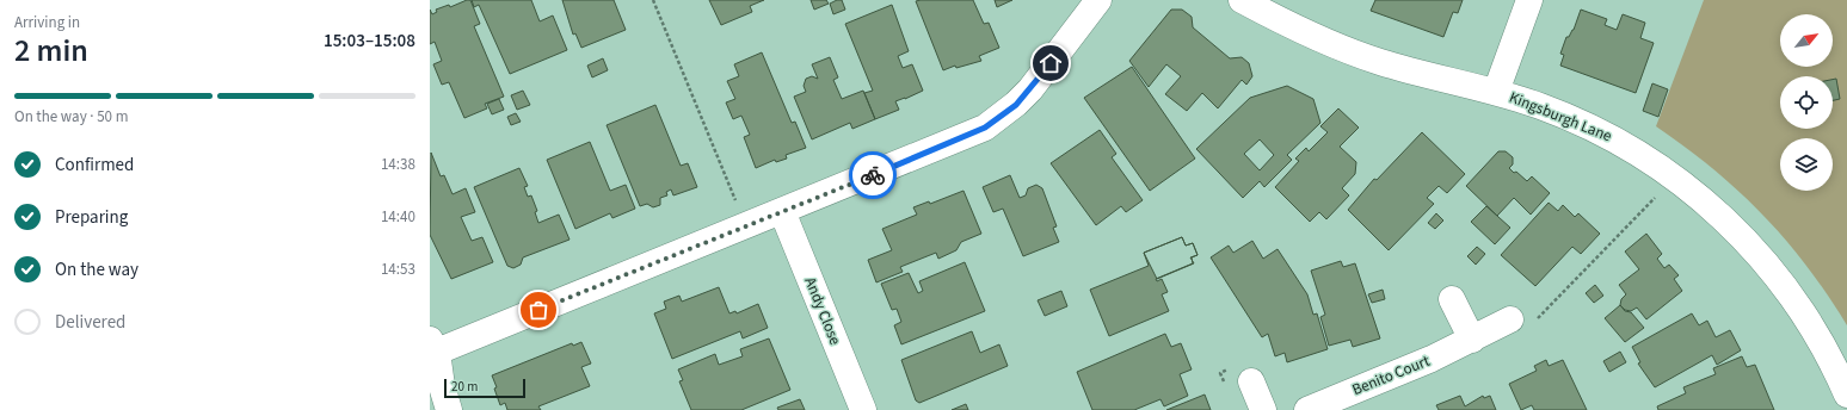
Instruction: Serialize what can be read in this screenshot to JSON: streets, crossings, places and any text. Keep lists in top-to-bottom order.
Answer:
{
  "streets": {
    "street": ["Kingsburgh Lane", "Andy Close", "Benito Court"]
  },
  "scale_bar": "20 m",
  "north": "top right",
  "page": {
    "heading": ["2 min", "Arriving in", "15:03–15:08"],
    "bar": "On the way · 50 m",
    "list": [
      ["Confirmed", "14:38"],
      ["Preparing", "14:40"],
      ["On the way", "14:53"],
      "Delivered"
    ],
    "scale": "20 m"
  }
}
